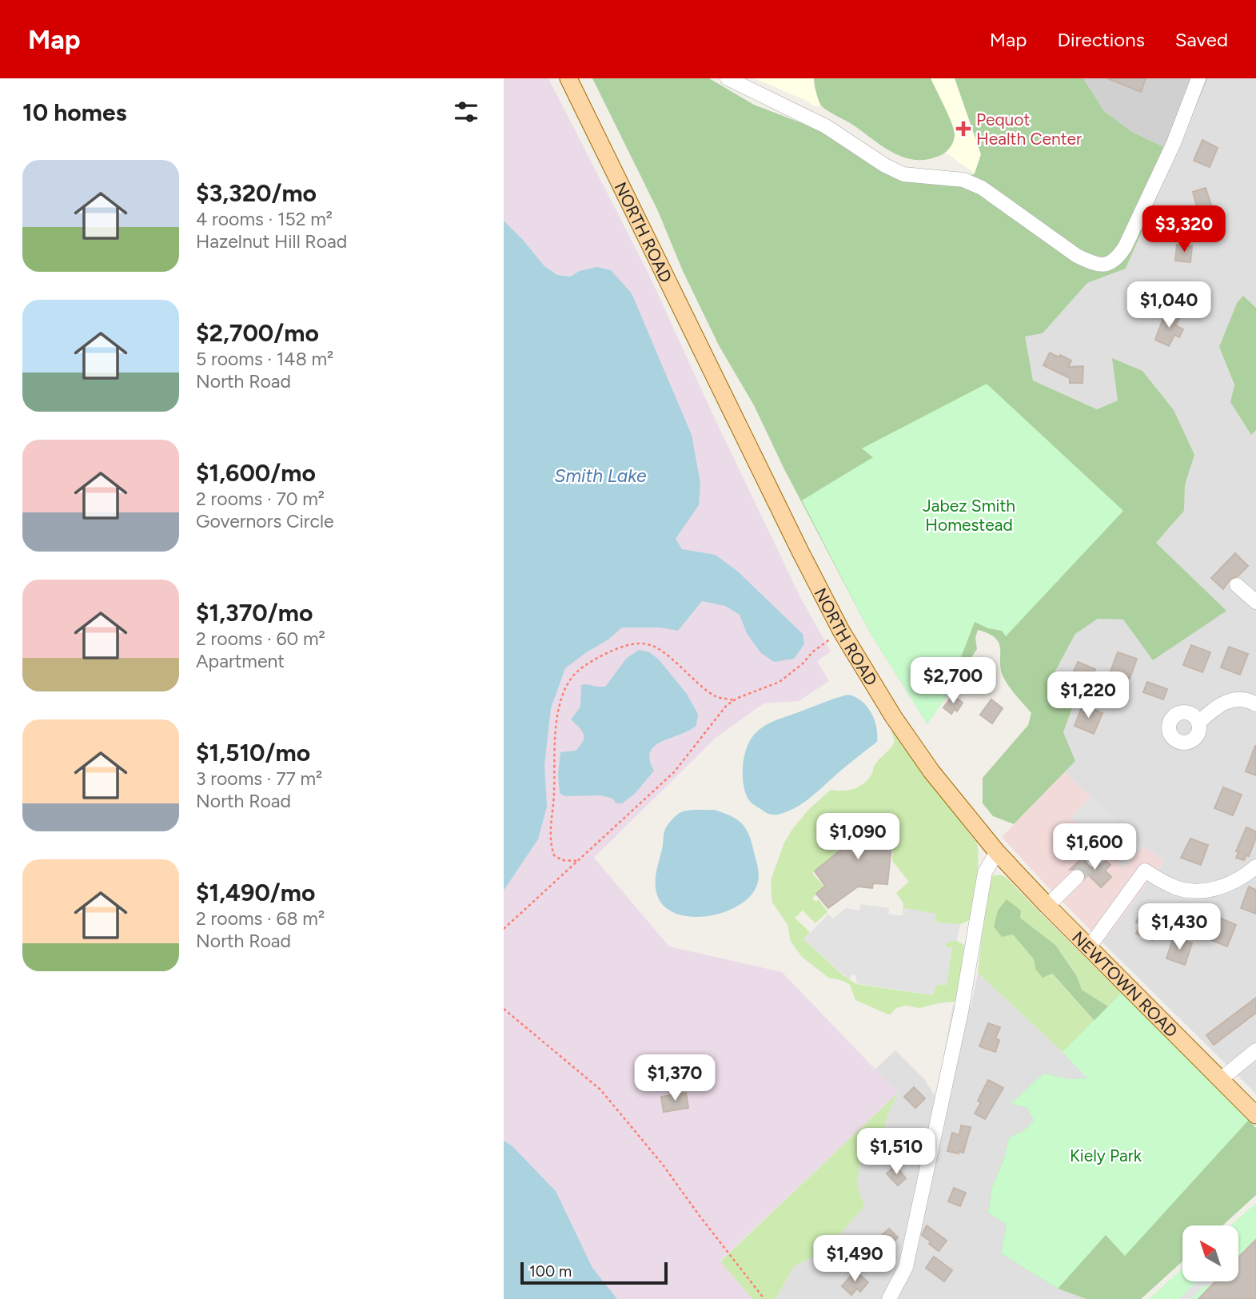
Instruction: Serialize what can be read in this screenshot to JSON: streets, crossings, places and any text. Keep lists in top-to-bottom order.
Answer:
{
  "streets": {
    "main road": ["NORTH ROAD", "NEWTOWN ROAD"]
  },
  "crossings": [
    ["NORTH ROAD", "NEWTOWN ROAD"]
  ],
  "water": ["Smith Lake"],
  "parks": ["Jabez Smith Homestead", "Kiely Park"],
  "places": {
    "health": ["Pequot Health Center"]
  },
  "scale_bar": "100 m",
  "north": "top left",
  "page": {
    "header": "Map",
    "nav": ["Map", "Directions", "Saved"],
    "heading": "10 homes",
    "list": [
      {
        "name": "$3,320/mo",
        "note": "4 rooms · 152 m² · Hazelnut Hill Road"
      },
      {
        "name": "$2,700/mo",
        "note": "5 rooms · 148 m² · North Road"
      },
      {
        "name": "$1,600/mo",
        "note": "2 rooms · 70 m² · Governors Circle"
      },
      {
        "name": "$1,370/mo",
        "note": "2 rooms · 60 m² · Apartment"
      },
      {
        "name": "$1,510/mo",
        "note": "3 rooms · 77 m² · North Road"
      },
      {
        "name": "$1,490/mo",
        "note": "2 rooms · 68 m² · North Road"
      }
    ],
    "price": [
      "$3,320",
      "$1,040",
      "$2,700",
      "$1,220",
      "$1,090",
      "$1,600",
      "$1,430",
      "$1,370",
      "$1,510",
      "$1,490"
    ],
    "scale": "100 m"
  }
}
